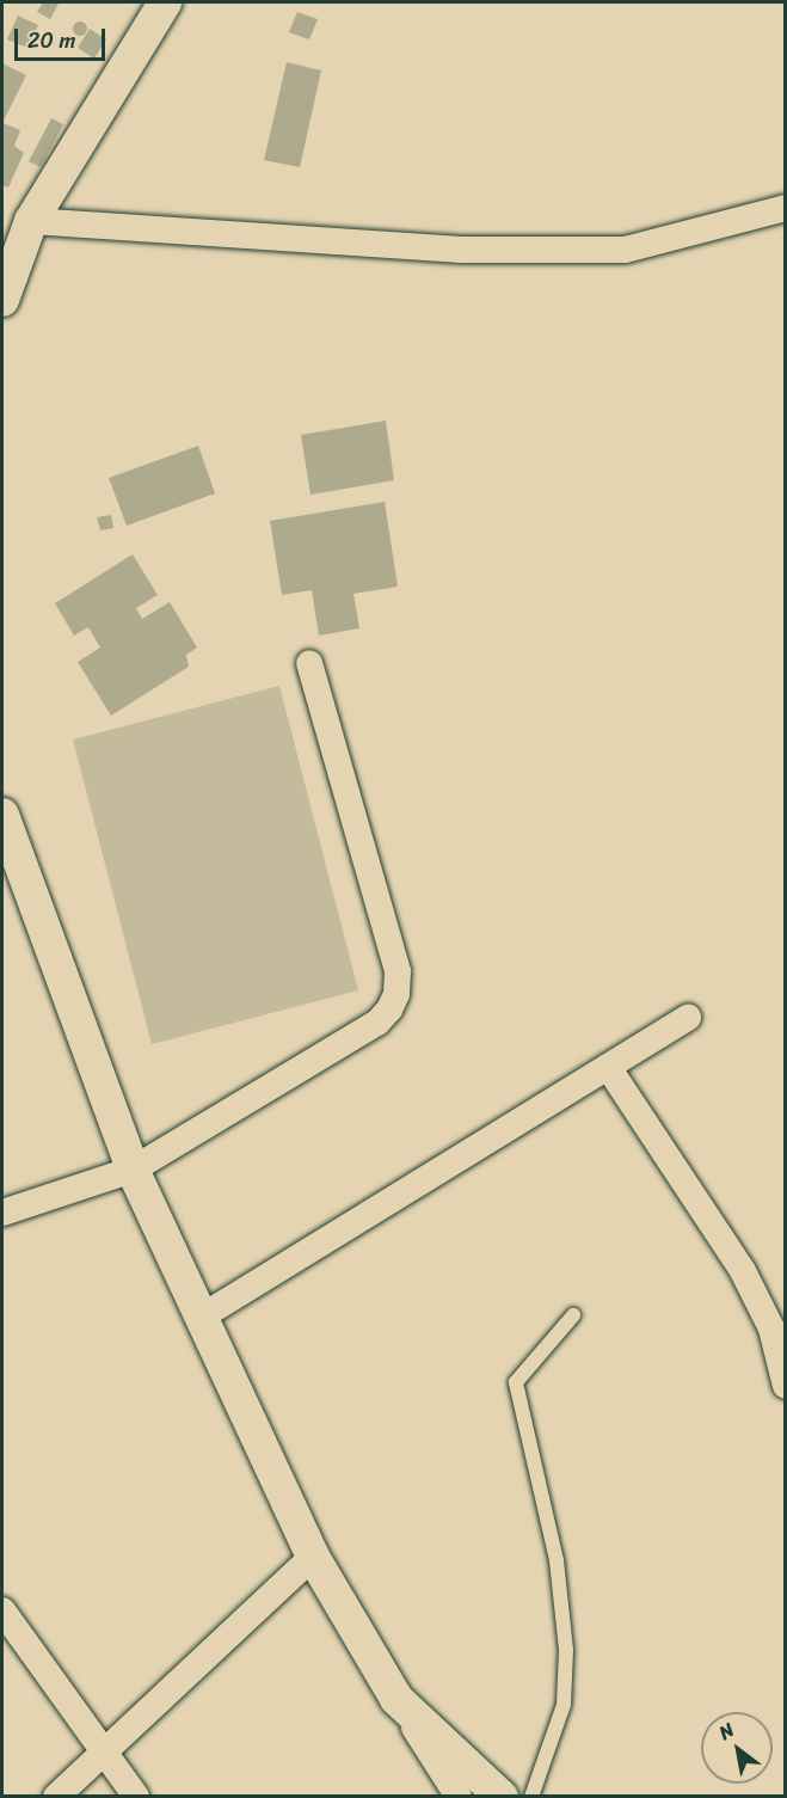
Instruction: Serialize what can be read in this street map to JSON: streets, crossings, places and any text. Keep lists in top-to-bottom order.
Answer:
{
  "scale_bar": "20 m",
  "north": "top left"
}
